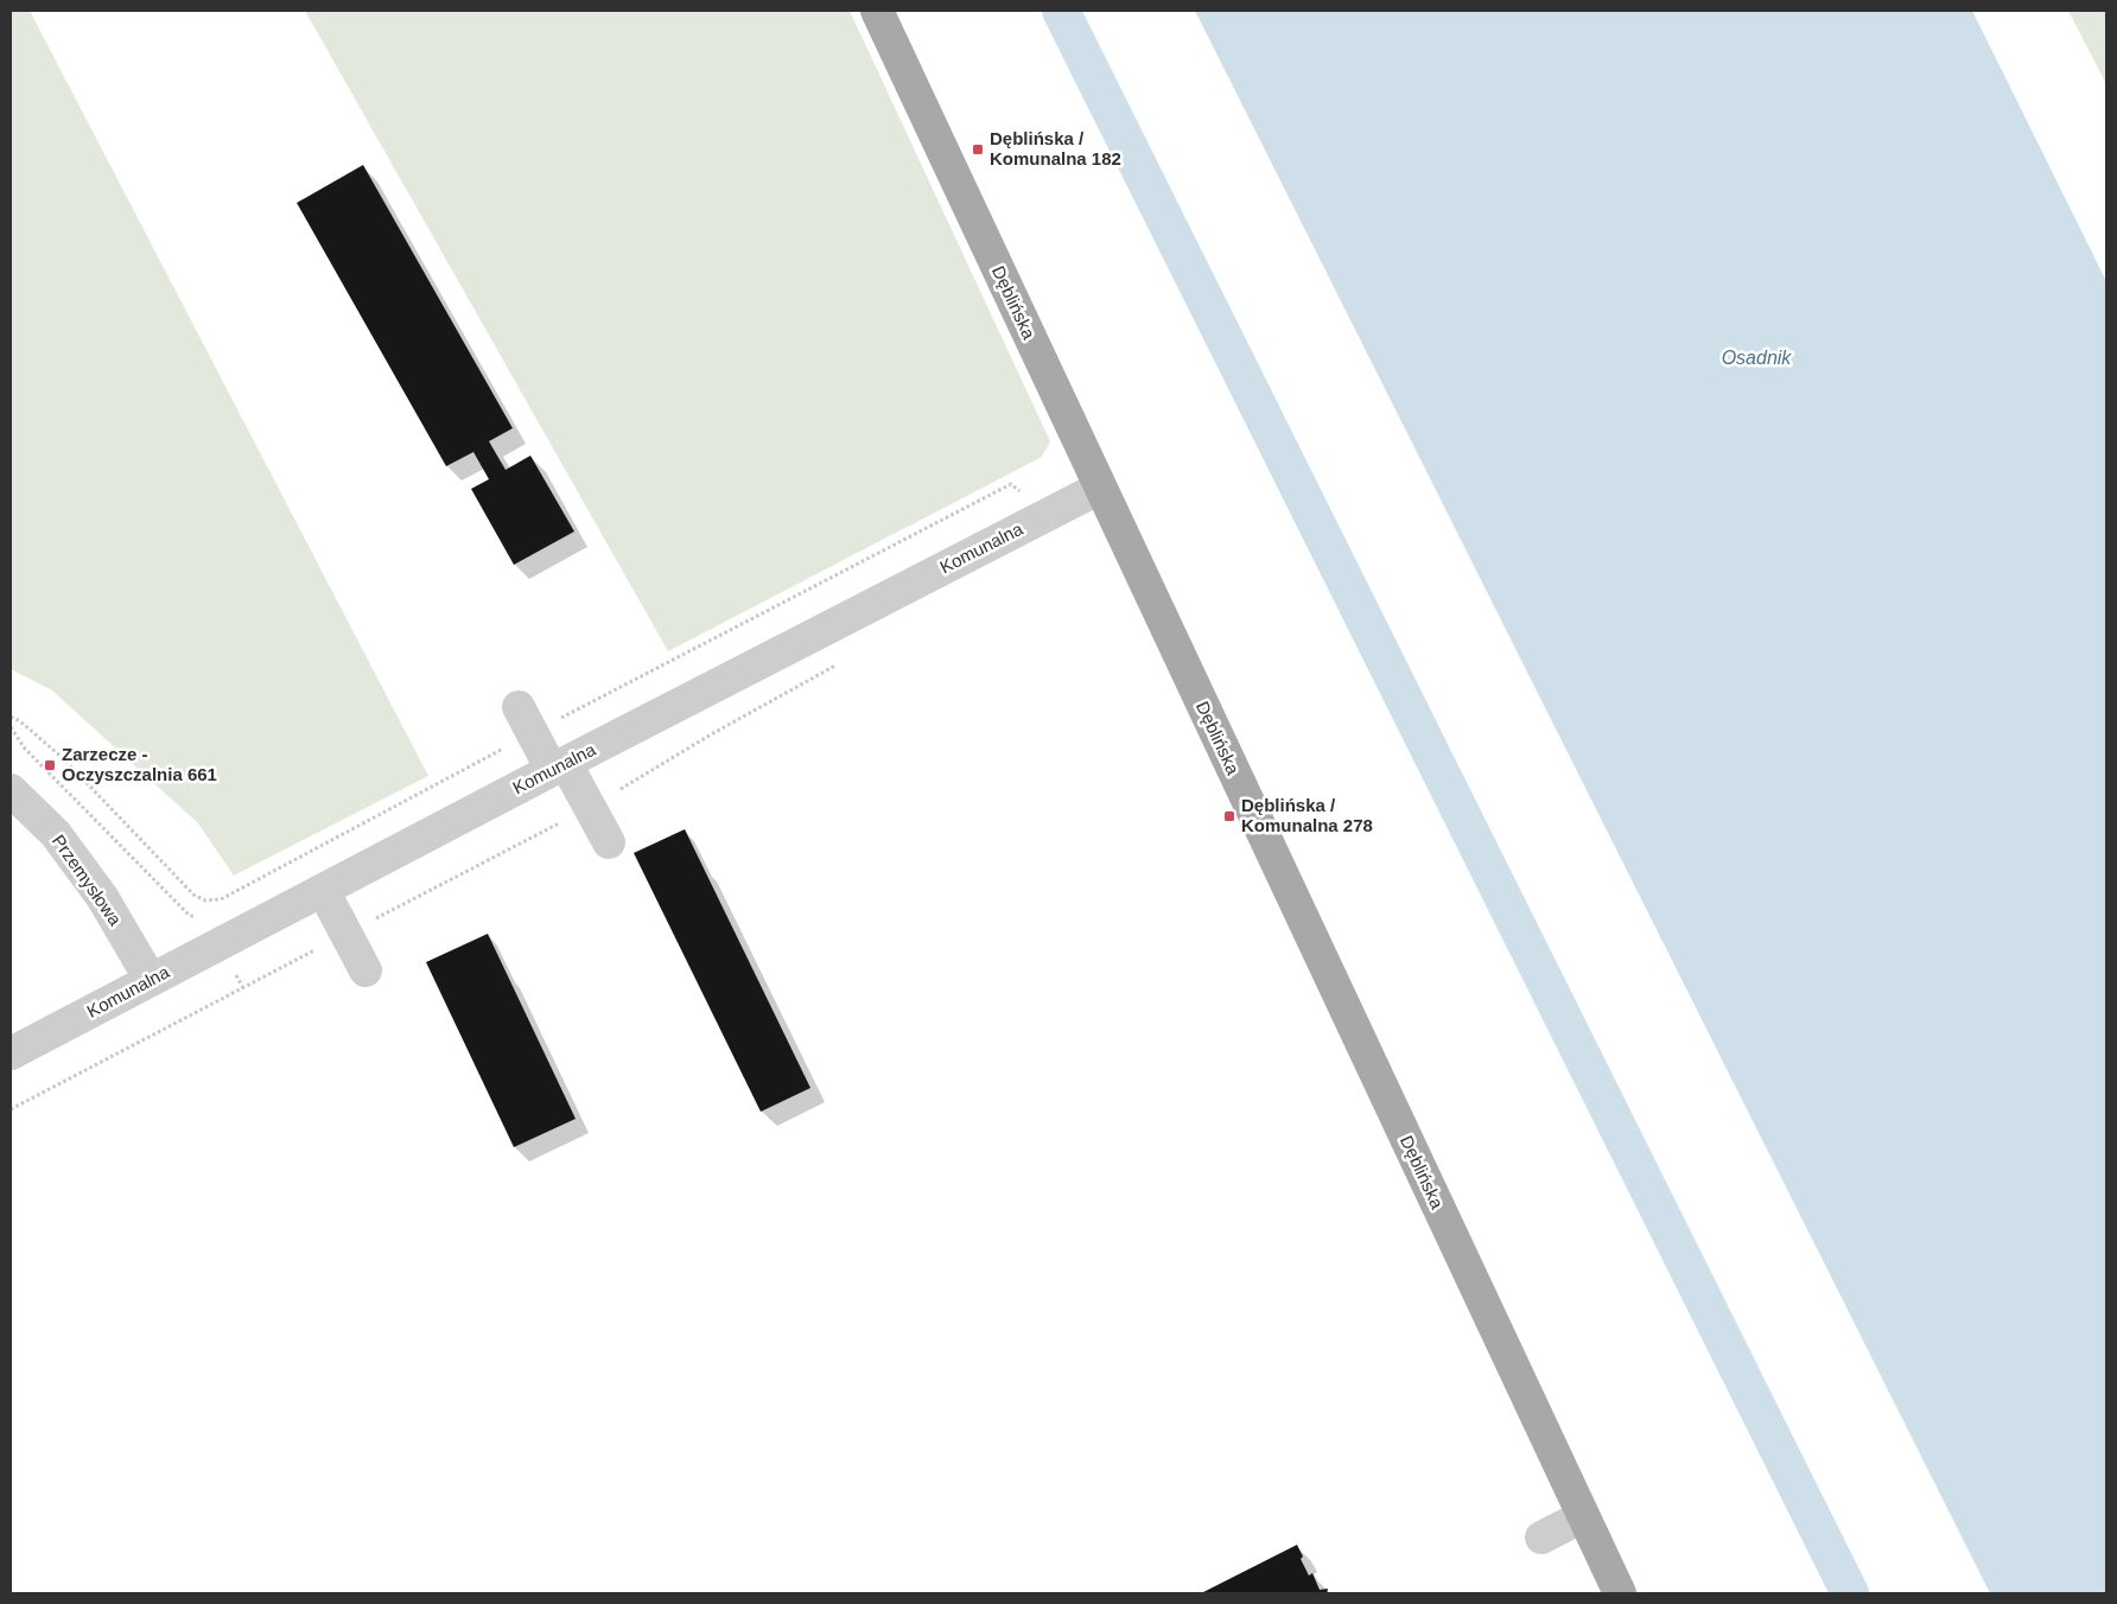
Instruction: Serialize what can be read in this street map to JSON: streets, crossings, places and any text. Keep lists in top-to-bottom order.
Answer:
{
  "streets": {
    "main road": ["Dęblińska"],
    "street": ["Komunalna", "Przemysłowa"]
  },
  "crossings": [
    ["Dęblińska", "Komunalna"],
    ["Komunalna", "Przemysłowa"]
  ],
  "water": ["Osadnik"],
  "places": {
    "transit": ["Dęblińska / Komunalna 182", "Zarzecze - Oczyszczalnia 661", "Dęblińska / Komunalna 278"]
  }
}
